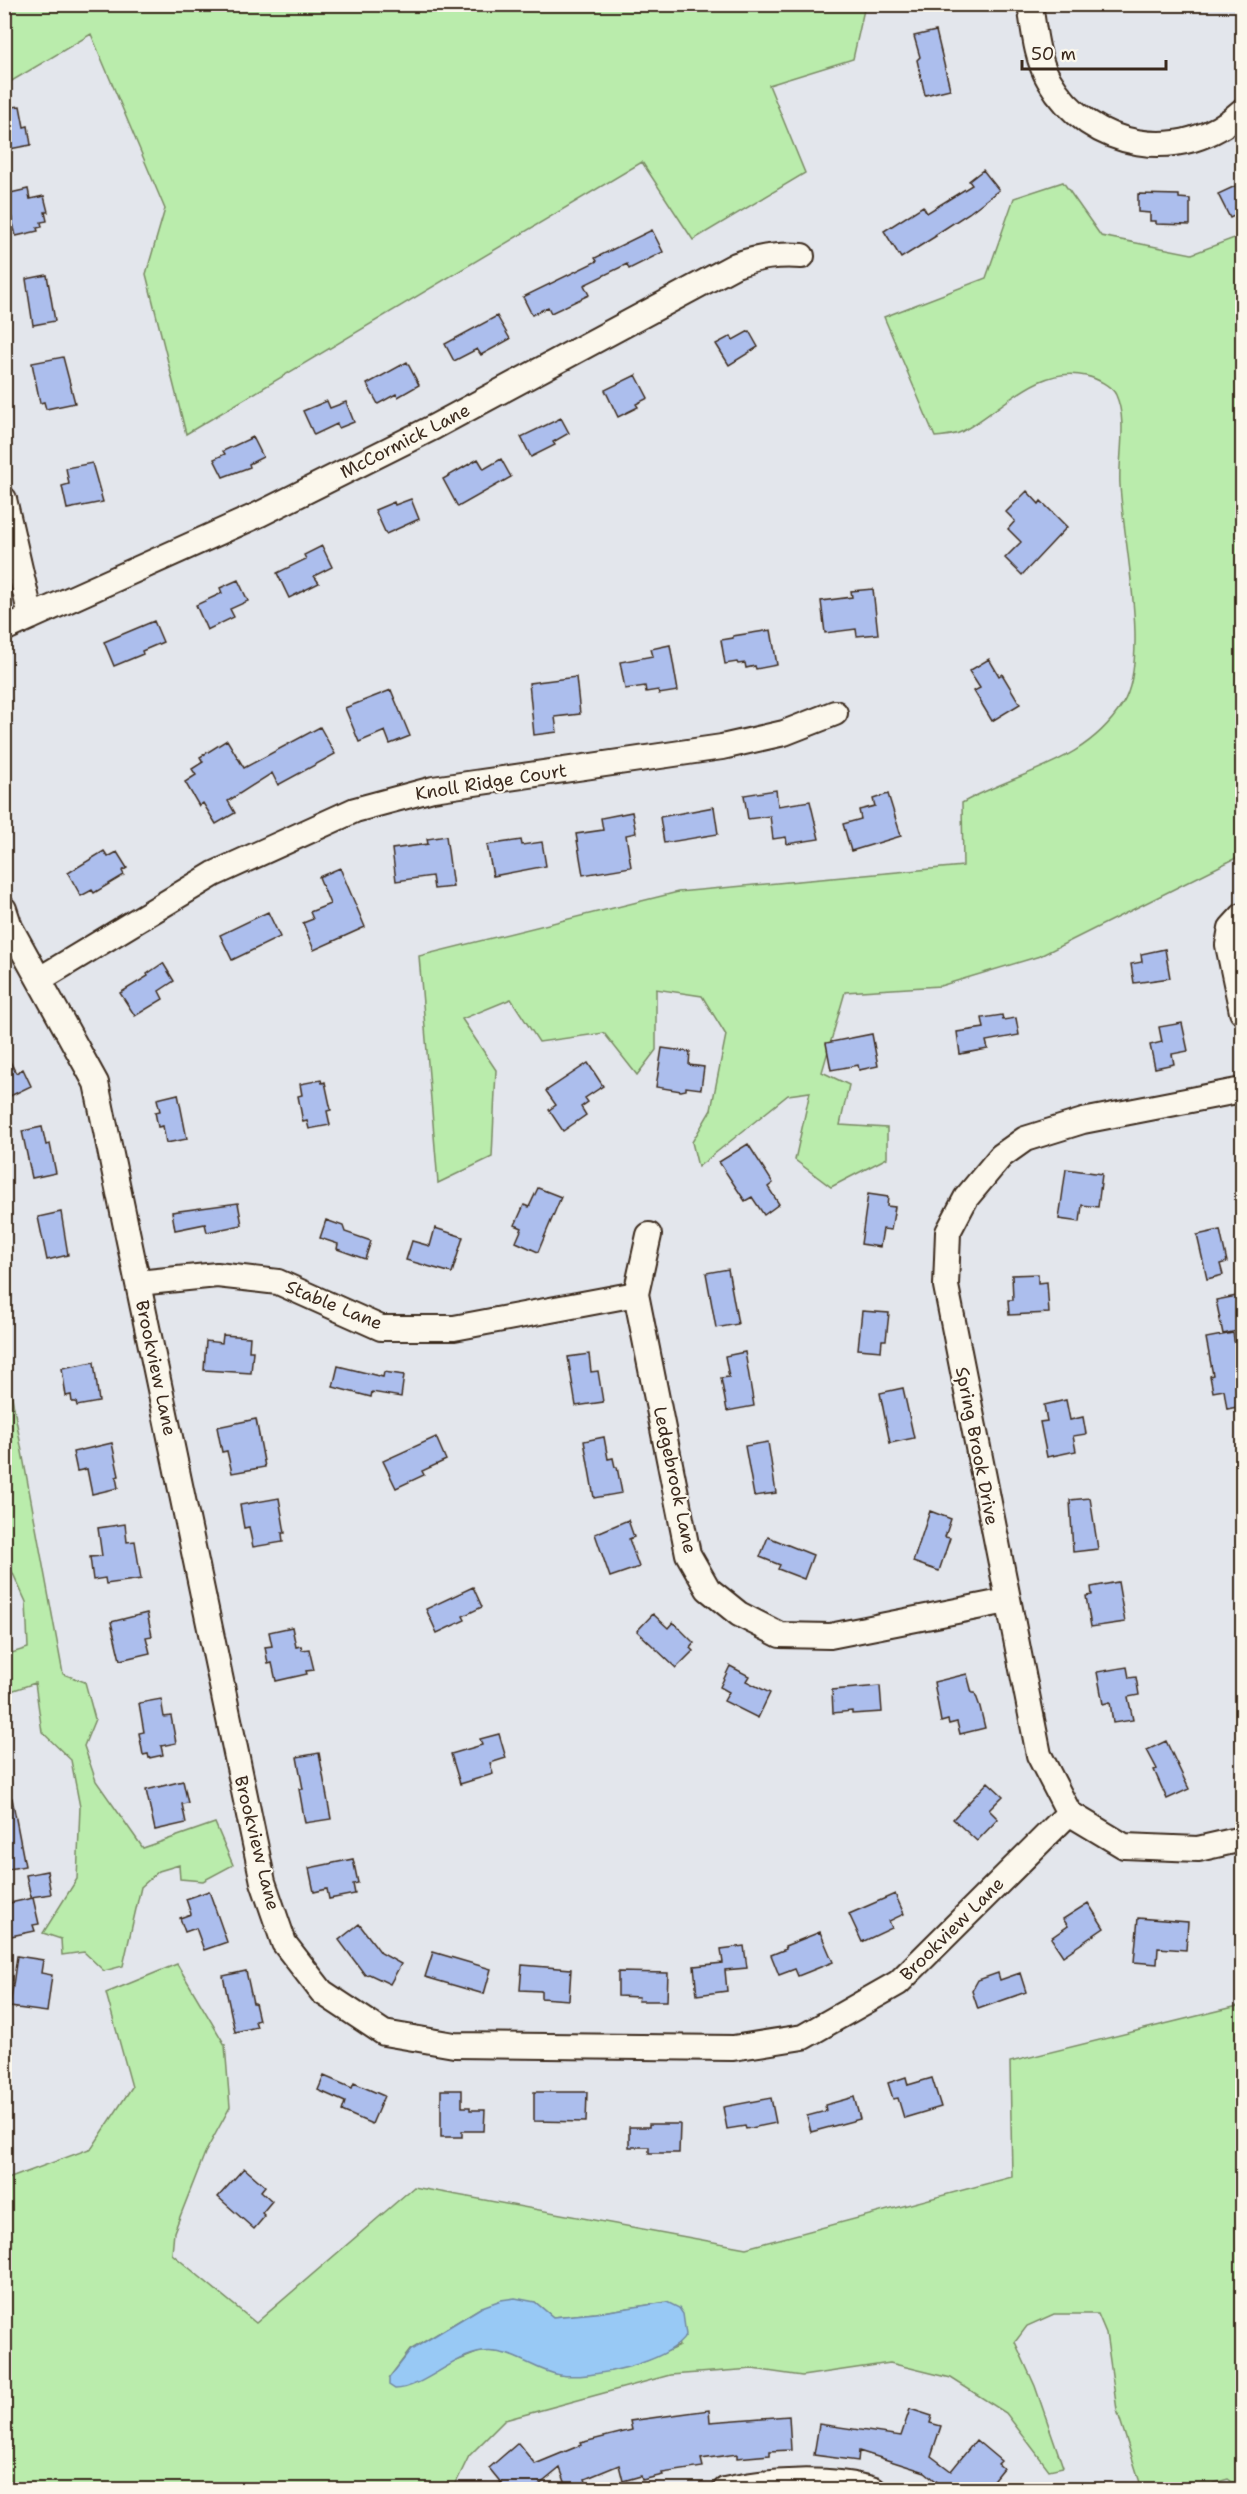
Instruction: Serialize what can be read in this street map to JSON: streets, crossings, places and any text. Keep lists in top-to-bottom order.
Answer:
{
  "streets": {
    "street": [
      "McCormick Lane",
      "Knoll Ridge Court",
      "Stable Lane",
      "Brookview Lane",
      "Spring Brook Drive",
      "Ledgebrook Lane"
    ]
  },
  "crossings": [
    ["Knoll Ridge Court", "Brookview Lane"],
    ["Stable Lane", "Brookview Lane"],
    ["Stable Lane", "Ledgebrook Lane"],
    ["Brookview Lane", "Spring Brook Drive"],
    ["Spring Brook Drive", "Ledgebrook Lane"]
  ],
  "scale_bar": "50 m"
}
